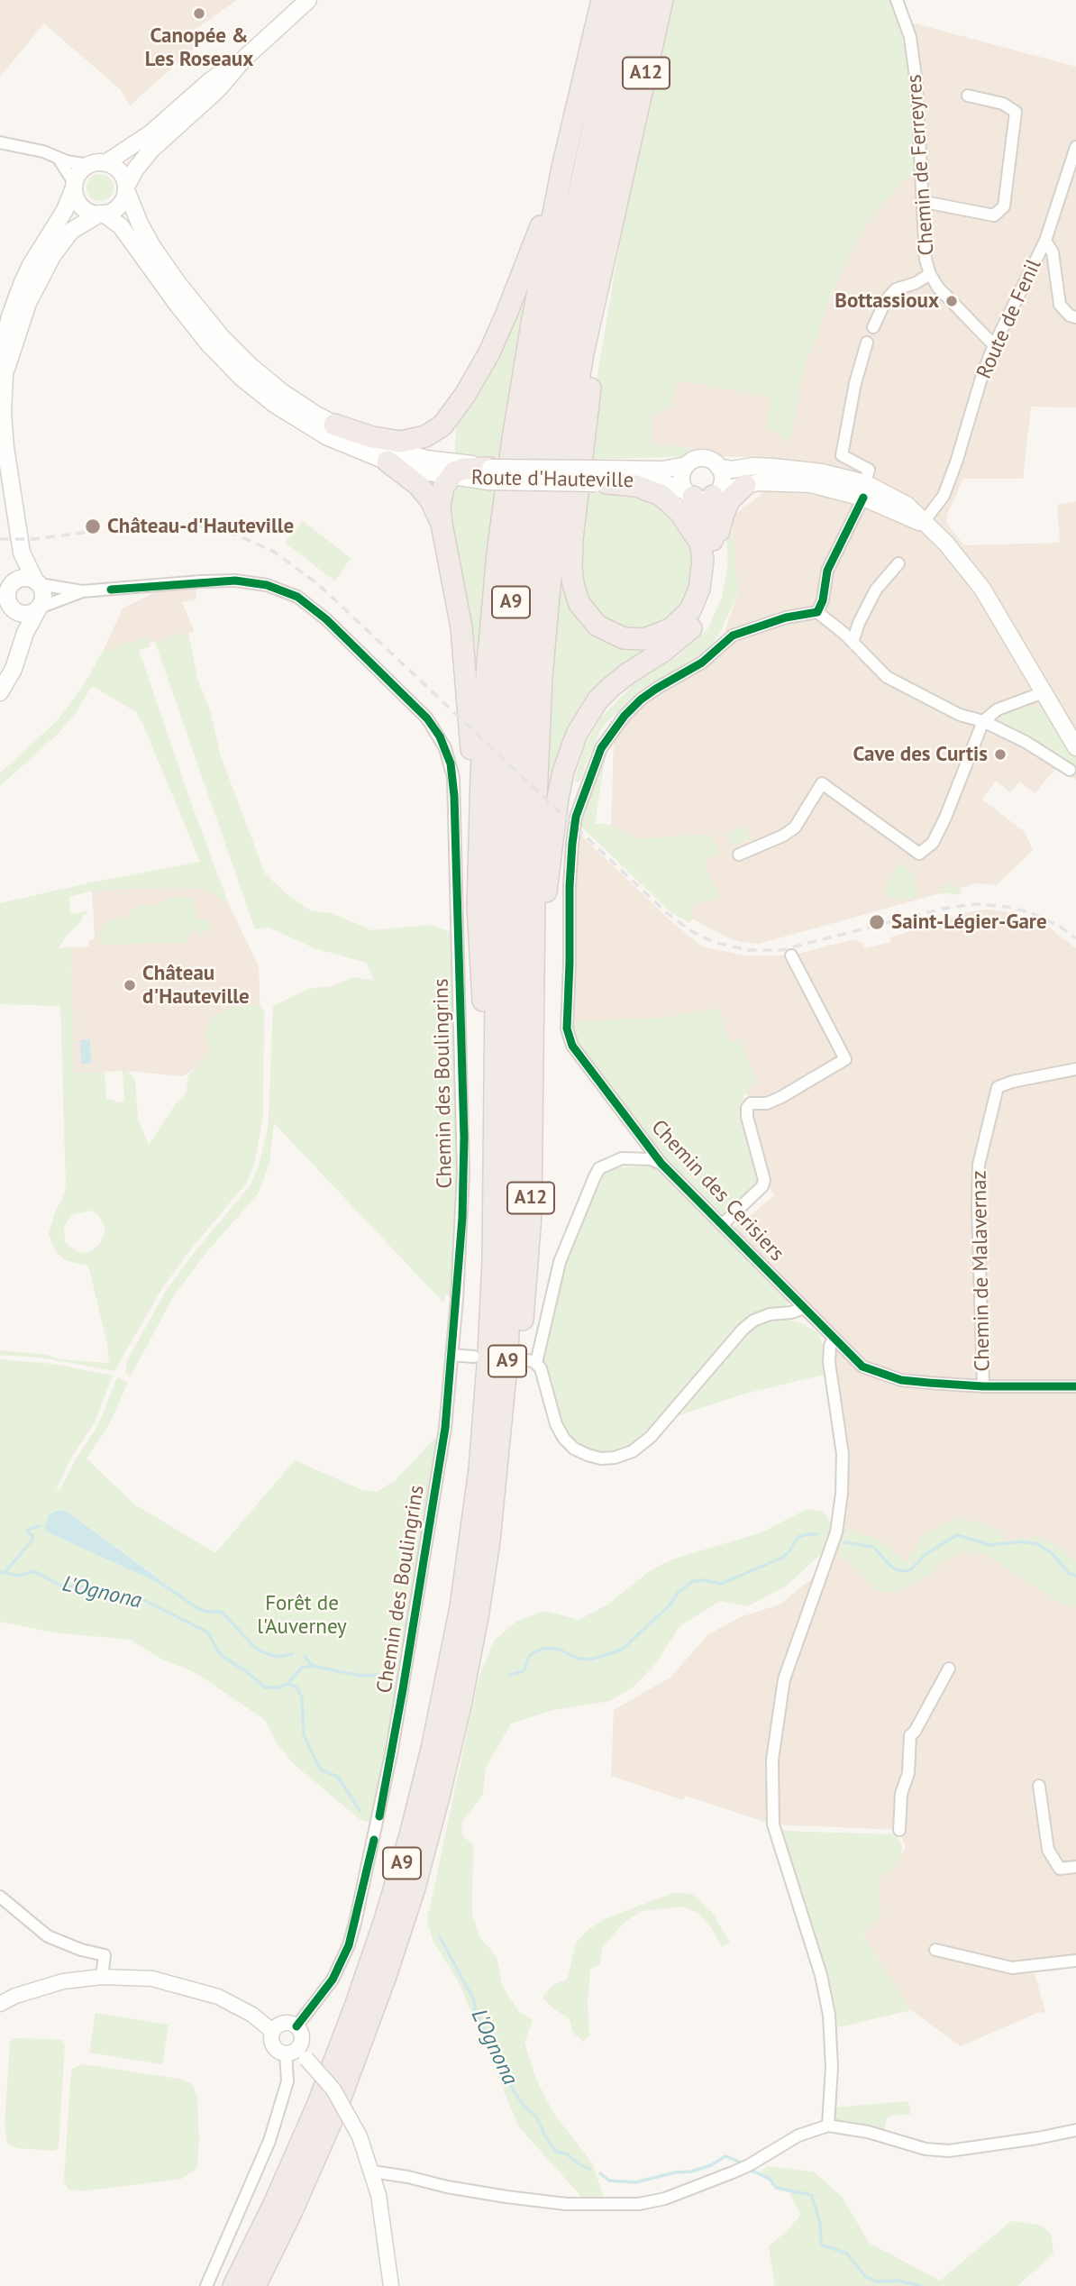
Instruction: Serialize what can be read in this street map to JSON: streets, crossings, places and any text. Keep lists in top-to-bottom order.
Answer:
{
  "streets": {
    "highway": ["A12", "A9"],
    "main road": ["Route d'Hauteville"],
    "street": [
      "Chemin de Ferreyres",
      "Route de Fenil",
      "Chemin des Boulingrins",
      "Chemin des Cerisiers",
      "Chemin de Malavernaz"
    ]
  },
  "crossings": [
    ["A12", "A9"],
    ["Chemin de Ferreyres", "Route de Fenil"],
    ["Route de Fenil", "Route d'Hauteville"],
    ["Chemin des Cerisiers", "Chemin de Malavernaz"]
  ],
  "water": ["L'Ognona"],
  "parks": ["Forêt de l'Auverney"],
  "places": [
    "Canopée & Les Roseaux",
    "Bottassioux",
    "Château-d'Hauteville",
    "Cave des Curtis",
    "Saint-Légier-Gare",
    "Château d'Hauteville"
  ]
}
